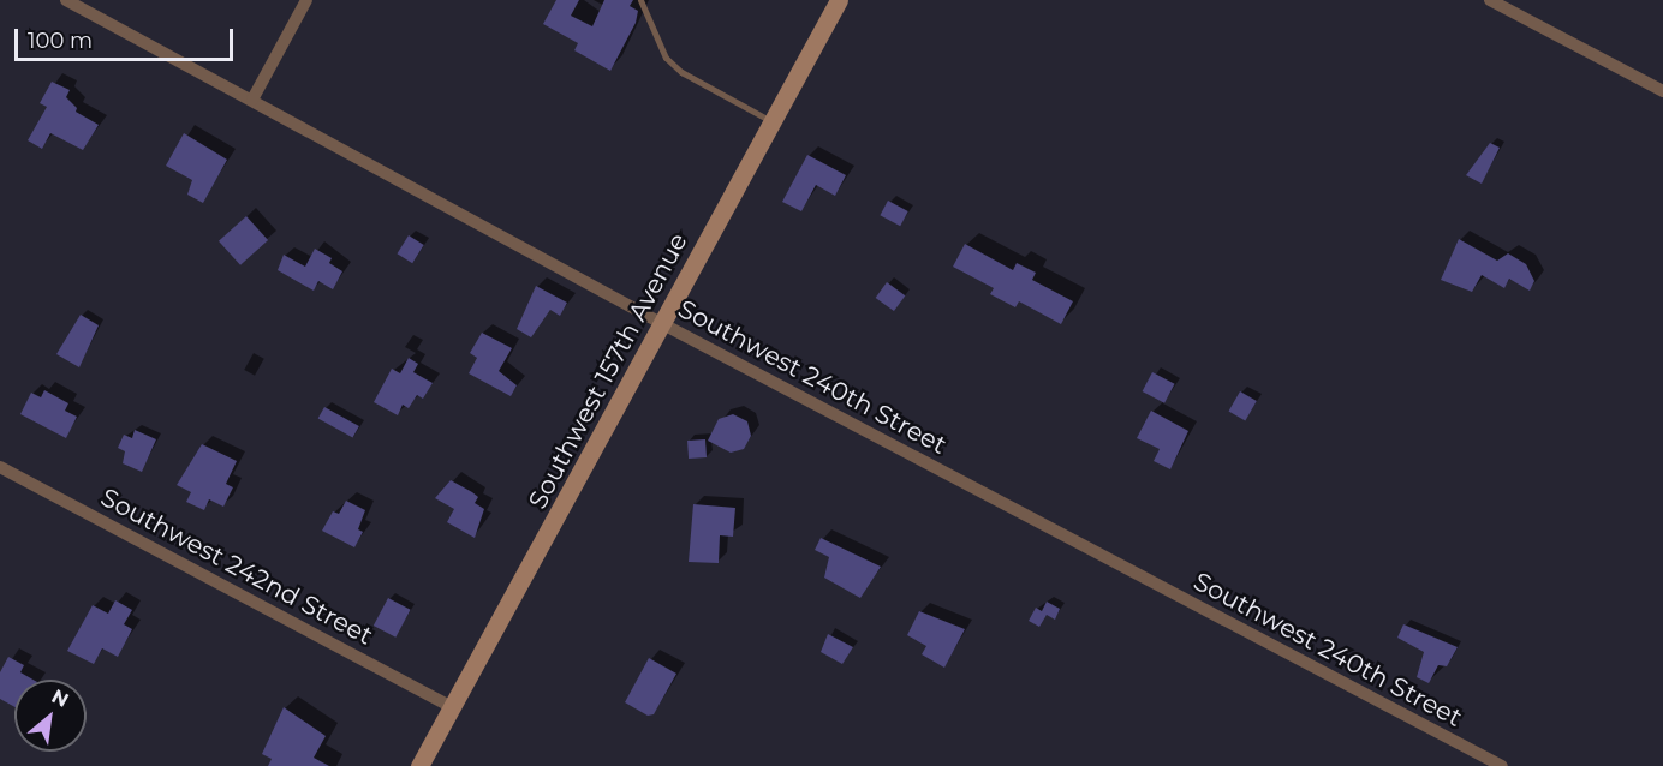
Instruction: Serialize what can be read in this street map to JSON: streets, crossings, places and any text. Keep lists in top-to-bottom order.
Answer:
{
  "streets": {
    "street": ["Southwest 157th Avenue", "Southwest 240th Street", "Southwest 242nd Street"]
  },
  "crossings": [
    ["Southwest 157th Avenue", "Southwest 240th Street"],
    ["Southwest 157th Avenue", "Southwest 242nd Street"]
  ],
  "scale_bar": "100 m",
  "north": "top right"
}
